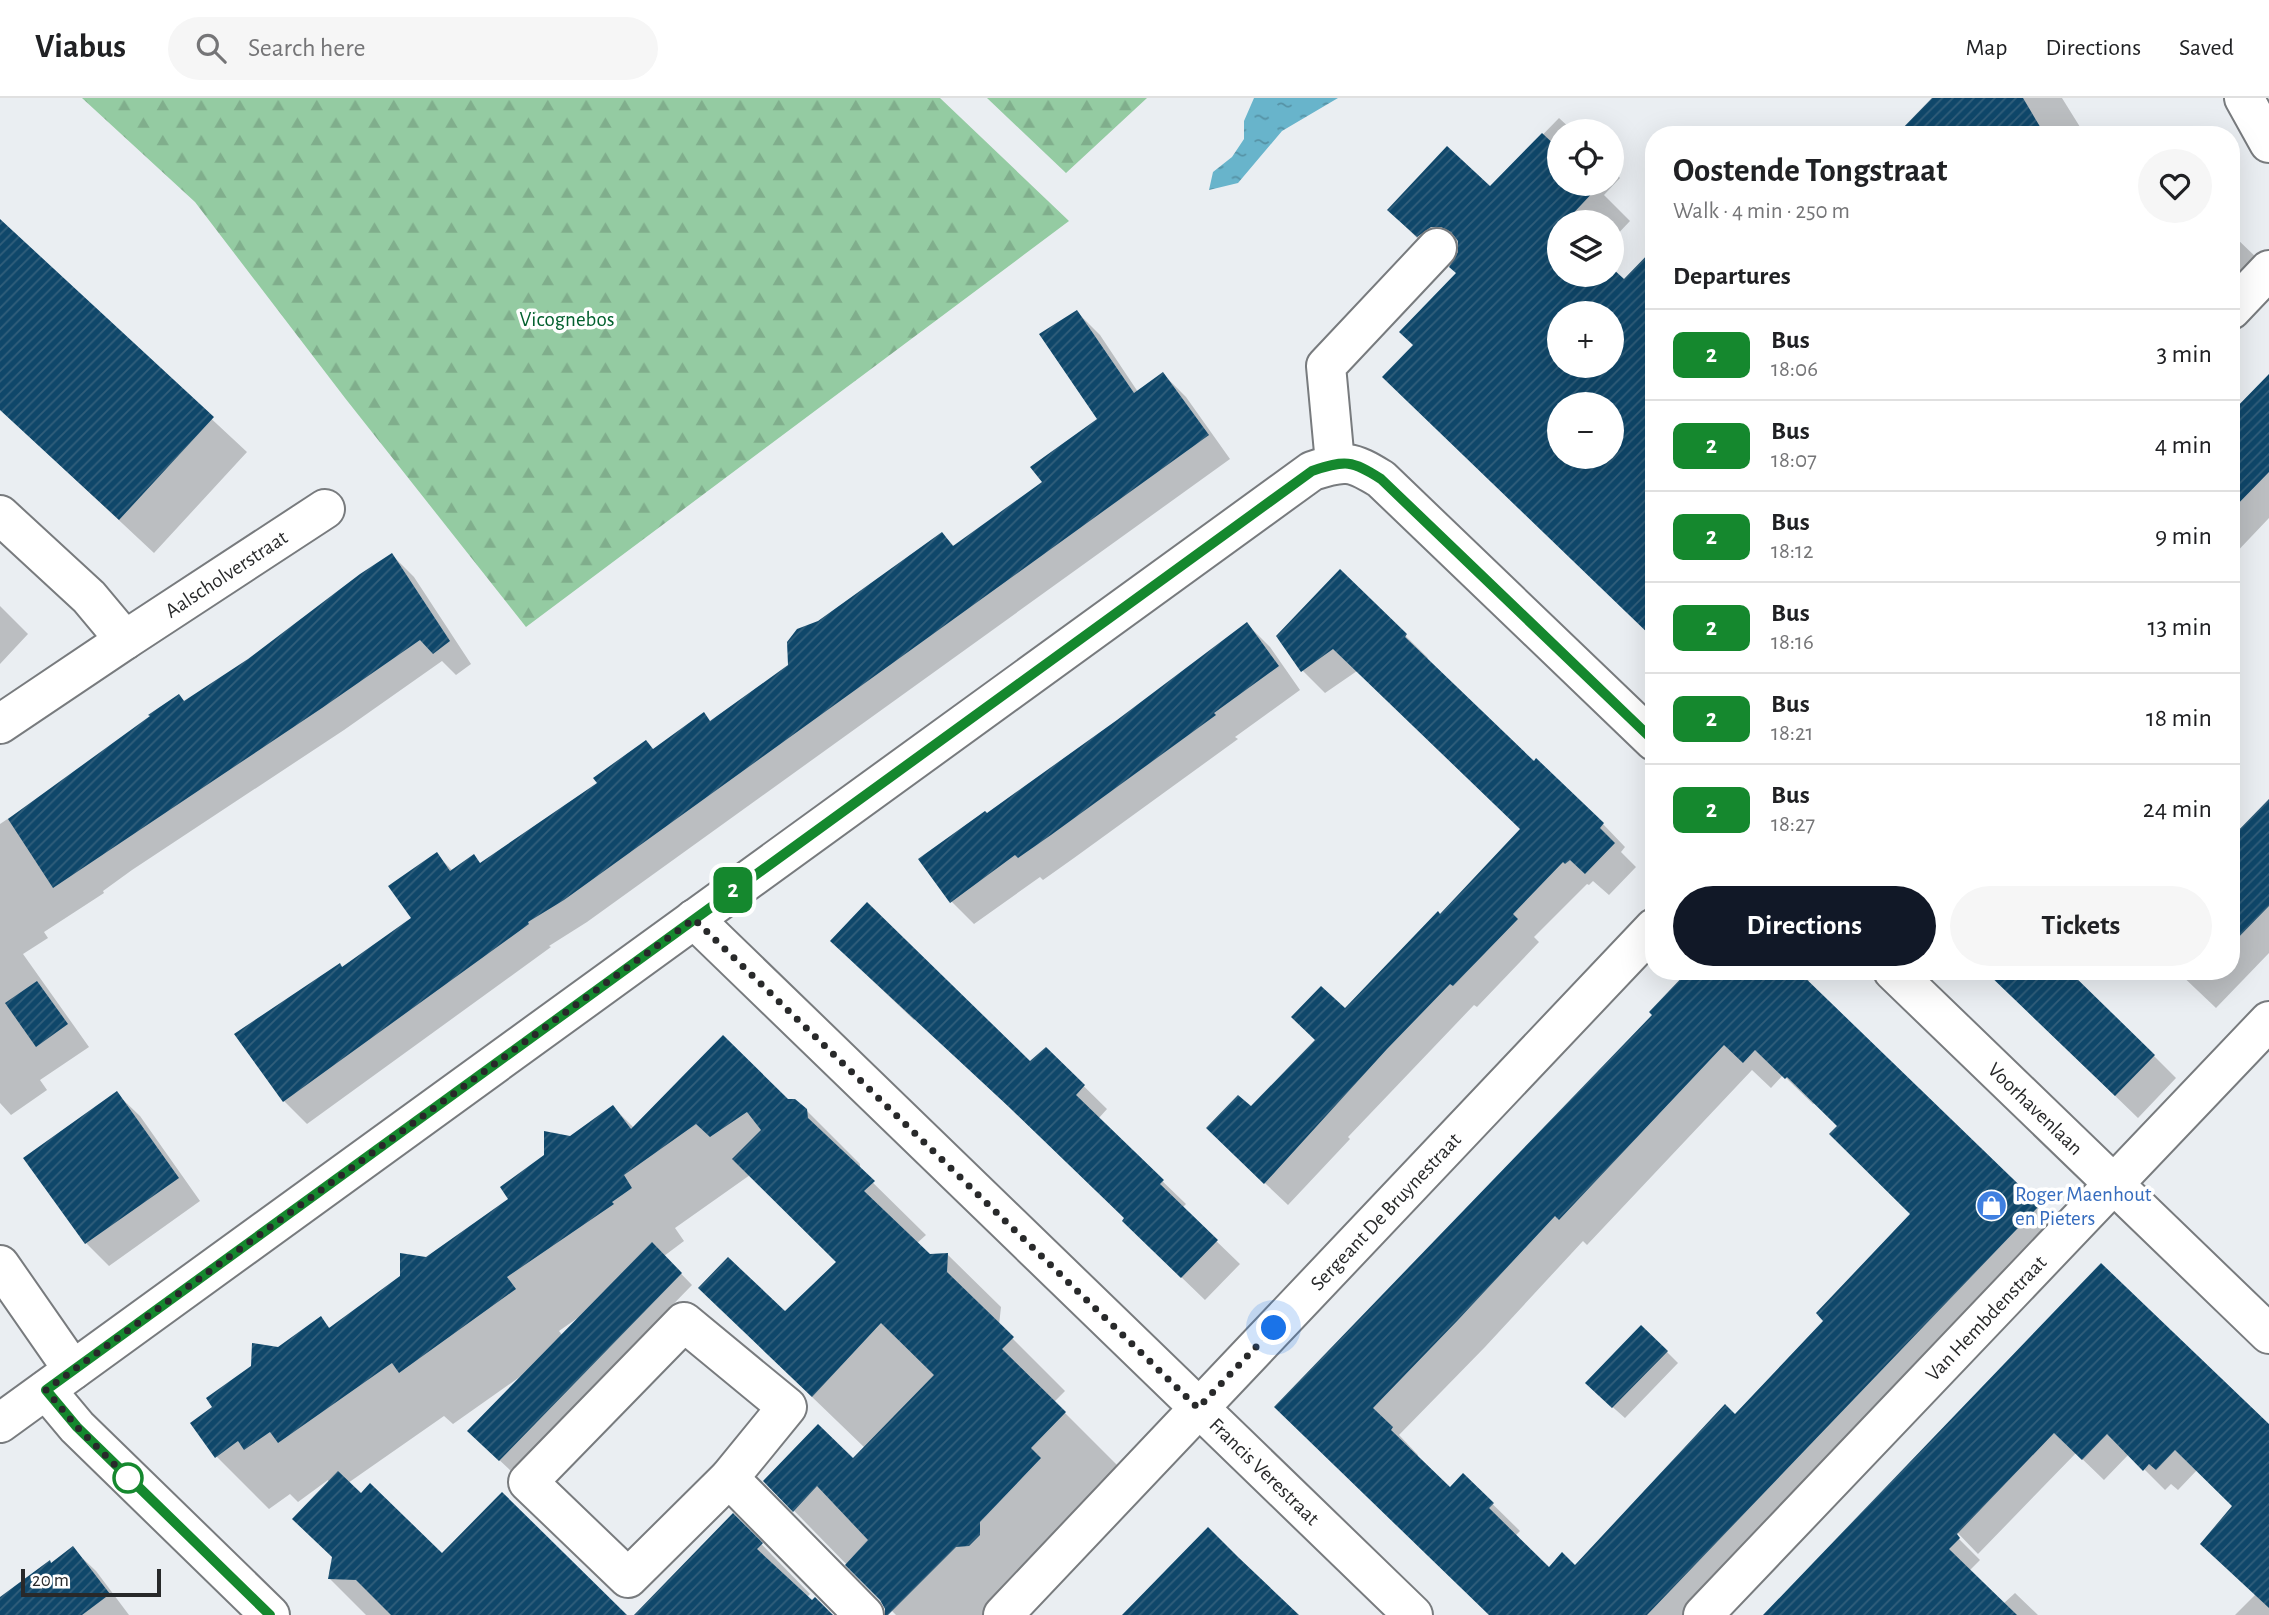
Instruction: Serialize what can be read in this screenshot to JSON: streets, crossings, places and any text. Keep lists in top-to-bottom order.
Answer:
{
  "streets": {
    "street": [
      "Aalscholverstraat",
      "Voorhavenlaan",
      "Sergeant De Bruynestraat",
      "Van Hembdenstraat",
      "Francis Verestraat"
    ]
  },
  "crossings": [
    ["Voorhavenlaan", "Van Hembdenstraat"],
    ["Sergeant De Bruynestraat", "Francis Verestraat"]
  ],
  "parks": ["Vicognebos"],
  "places": {
    "shop": ["Roger Maenhout en Pieters"]
  },
  "lines": ["bus line 2"],
  "scale_bar": "20 m",
  "page": {
    "header": "Viabus",
    "search": "Search here",
    "nav": ["Map", "Directions", "Saved"],
    "on_map": "2",
    "map_buttons": ["+", "−"],
    "heading": [
      ["Oostende Tongstraat", "Walk · 4 min · 250 m"],
      "Departures"
    ],
    "list": [
      {
        "mark": "2",
        "name": "Bus",
        "note": "18:06",
        "value": "3 min"
      },
      {
        "mark": "2",
        "name": "Bus",
        "note": "18:07",
        "value": "4 min"
      },
      {
        "mark": "2",
        "name": "Bus",
        "note": "18:12",
        "value": "9 min"
      },
      {
        "mark": "2",
        "name": "Bus",
        "note": "18:16",
        "value": "13 min"
      },
      {
        "mark": "2",
        "name": "Bus",
        "note": "18:21",
        "value": "18 min"
      },
      {
        "mark": "2",
        "name": "Bus",
        "note": "18:27",
        "value": "24 min"
      }
    ],
    "buttons": ["Directions", "Tickets"],
    "scale": "20 m"
  }
}
